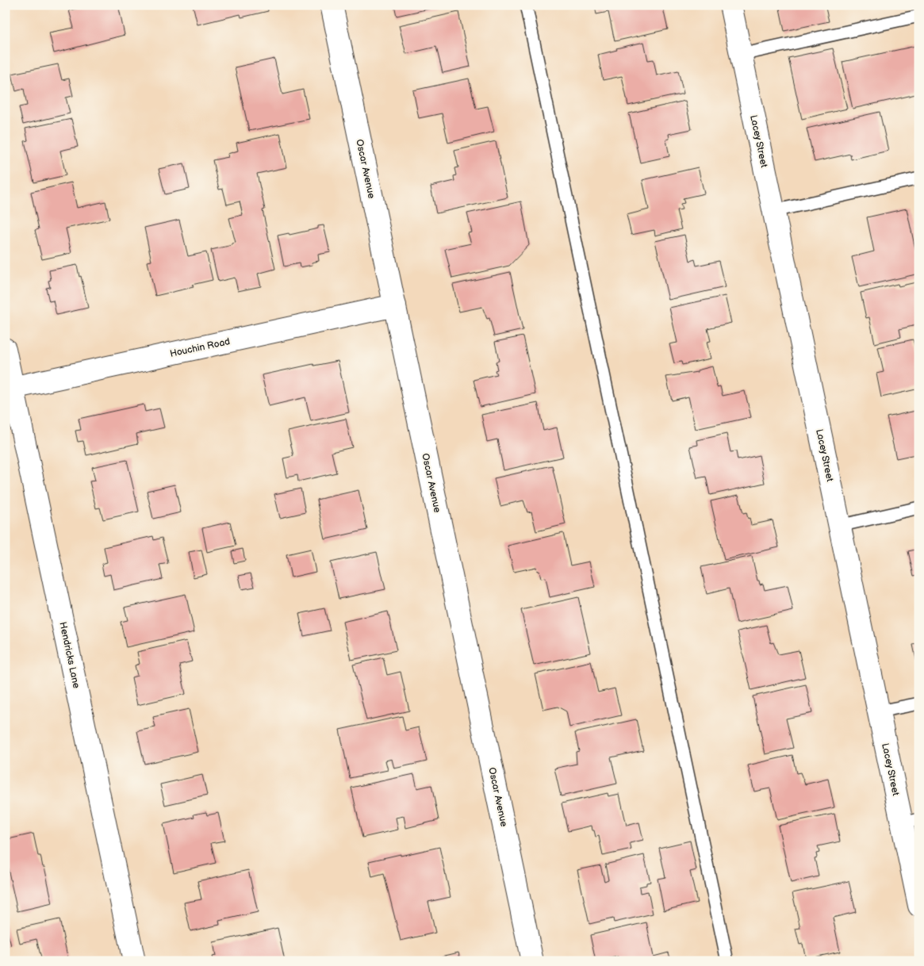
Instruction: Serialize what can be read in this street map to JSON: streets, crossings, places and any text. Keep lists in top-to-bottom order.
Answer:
{
  "streets": {
    "street": [
      "Lacey Street",
      "Oscar Avenue",
      "Houchin Road",
      "Hendricks Lane"
    ]
  },
  "crossings": [
    ["Oscar Avenue", "Houchin Road"],
    ["Houchin Road", "Hendricks Lane"]
  ]
}
